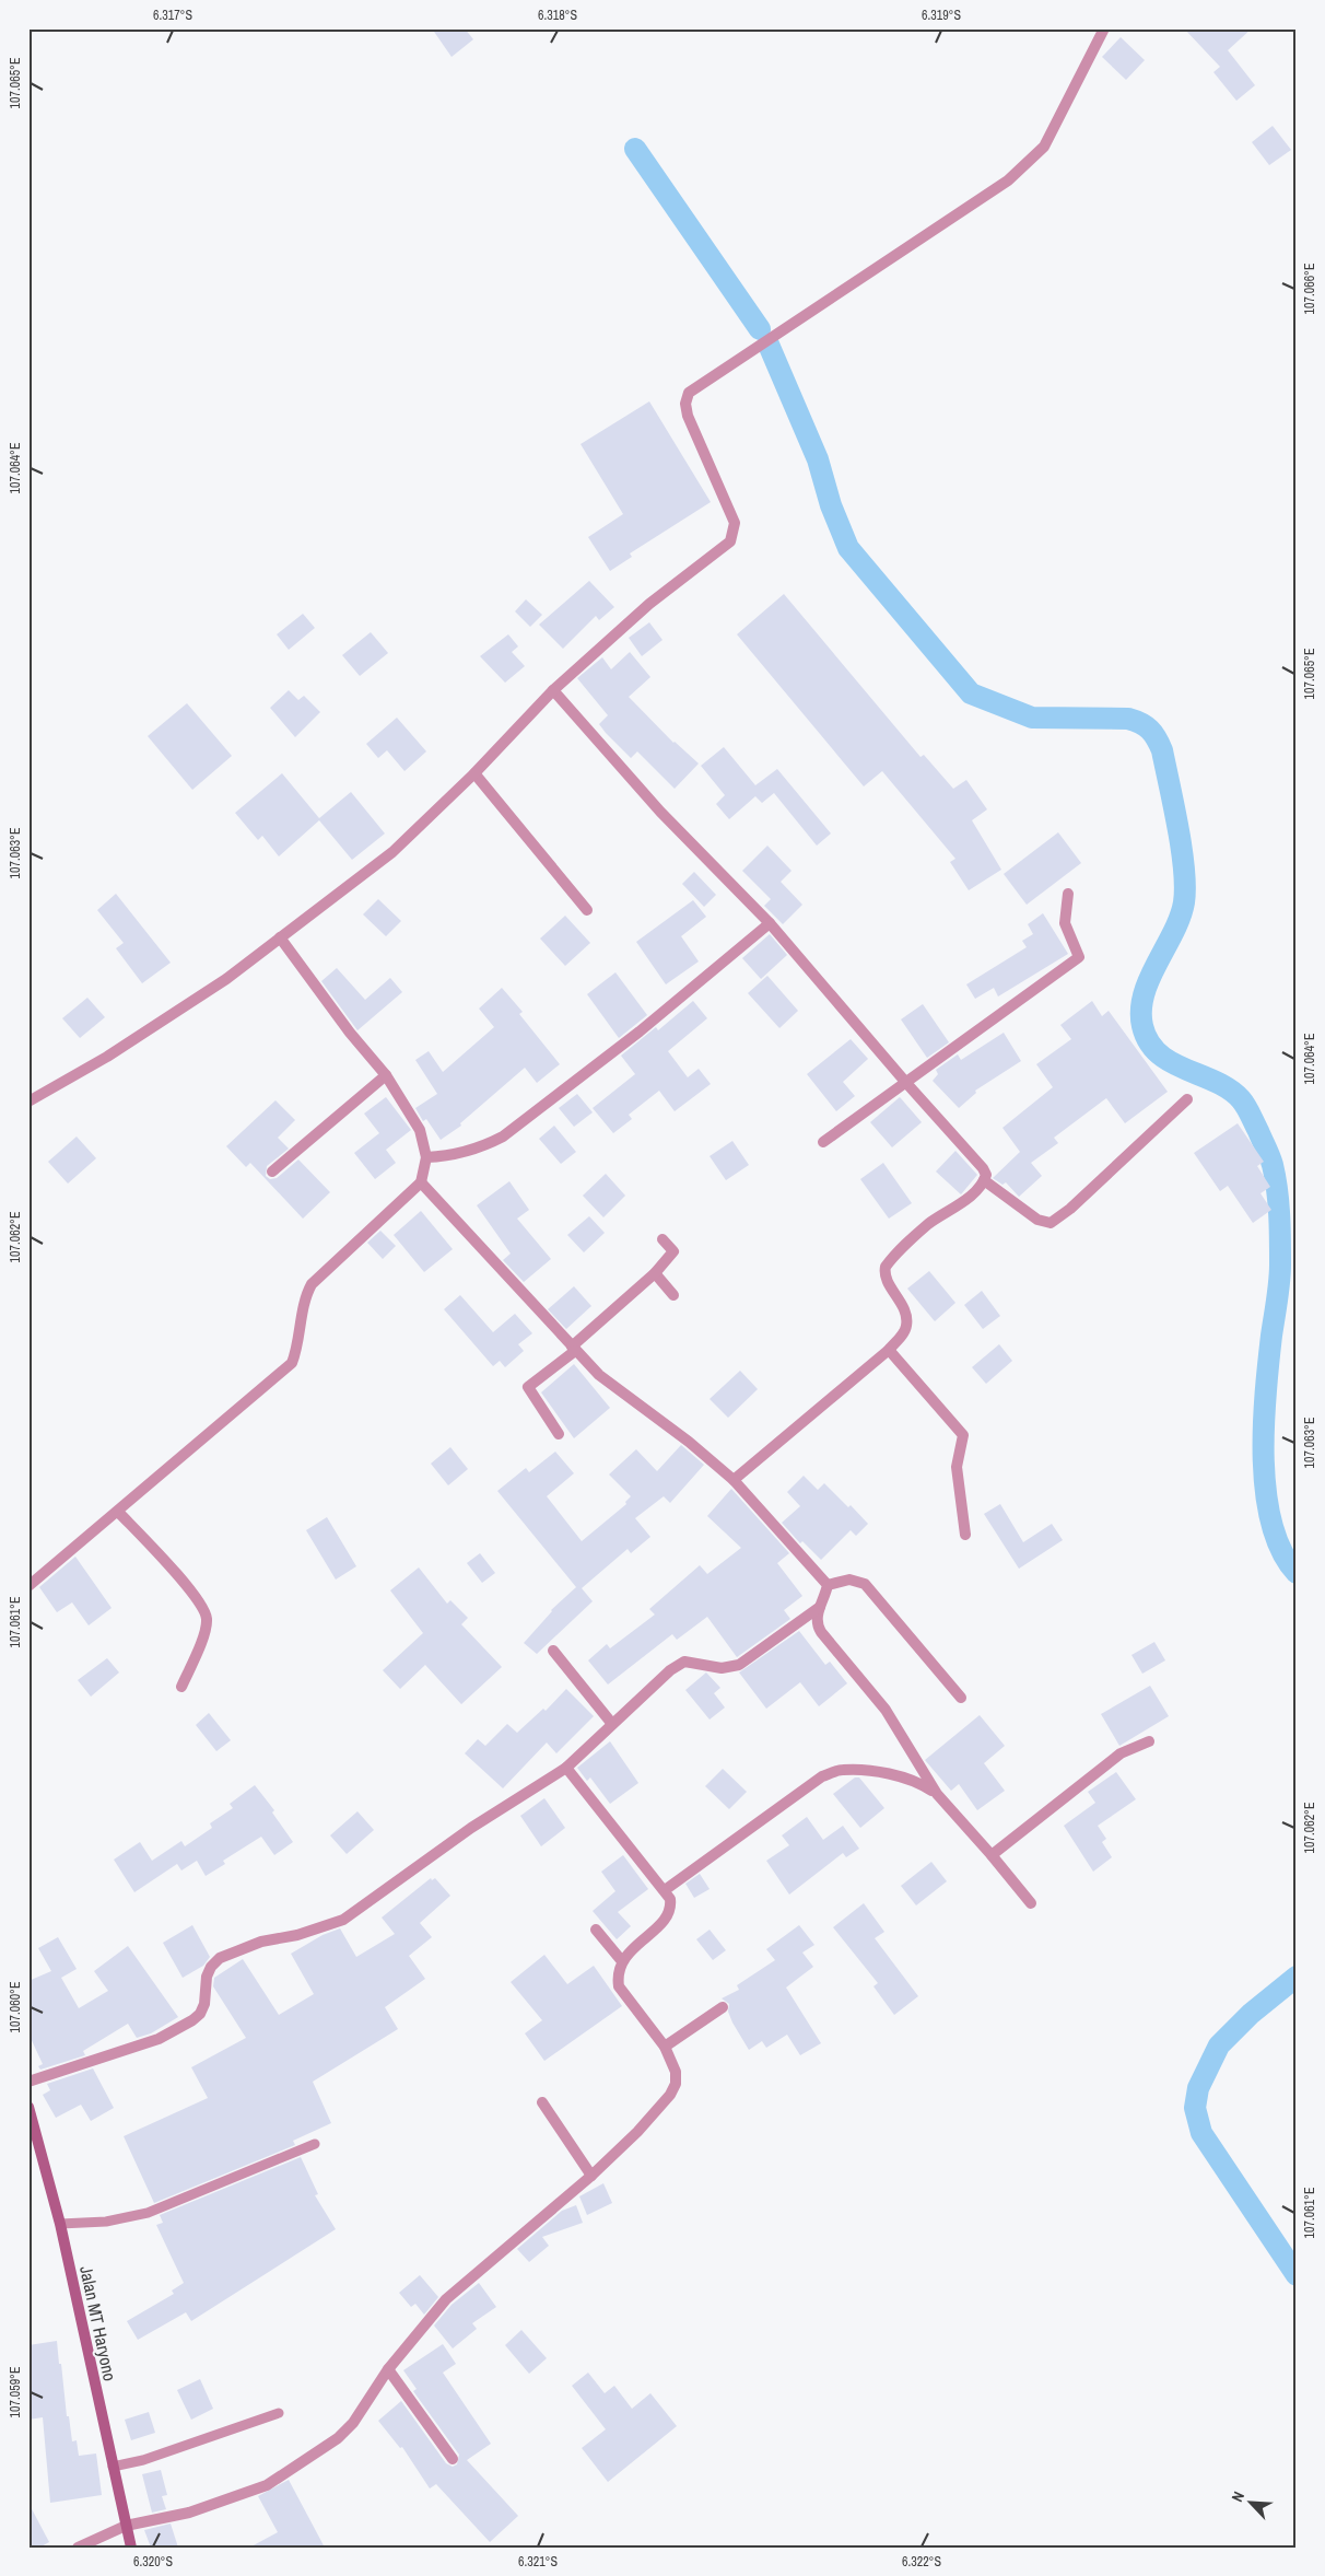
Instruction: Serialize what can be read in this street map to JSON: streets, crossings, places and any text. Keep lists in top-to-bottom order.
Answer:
{
  "streets": {
    "main road": ["Jalan MT Haryono"]
  },
  "north": "top left",
  "coordinates": [
    "6.317°S",
    "6.318°S",
    "6.319°S",
    "107.065°E",
    "107.066°E",
    "107.064°E",
    "107.063°E",
    "107.062°E",
    "107.061°E",
    "107.060°E",
    "107.059°E",
    "6.320°S",
    "6.321°S",
    "6.322°S"
  ]
}
